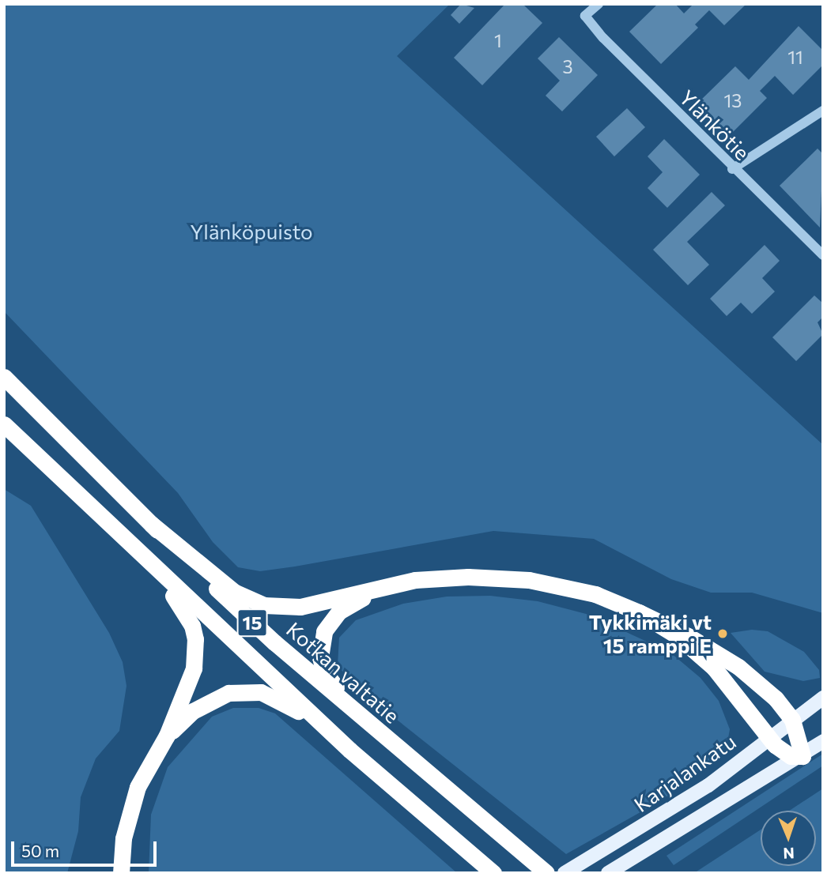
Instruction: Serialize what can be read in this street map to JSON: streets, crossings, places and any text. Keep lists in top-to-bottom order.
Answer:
{
  "streets": {
    "highway": ["15", "Kotkan valtatie"],
    "main road": ["Karjalankatu"],
    "street": ["Ylänkötie"]
  },
  "parks": ["Ylänköpuisto"],
  "places": ["Tykkimäki vt 15 ramppi E"],
  "house_numbers": [
    "1",
    "11",
    "3",
    "13"
  ],
  "scale_bar": "50 m",
  "north": "bottom"
}
